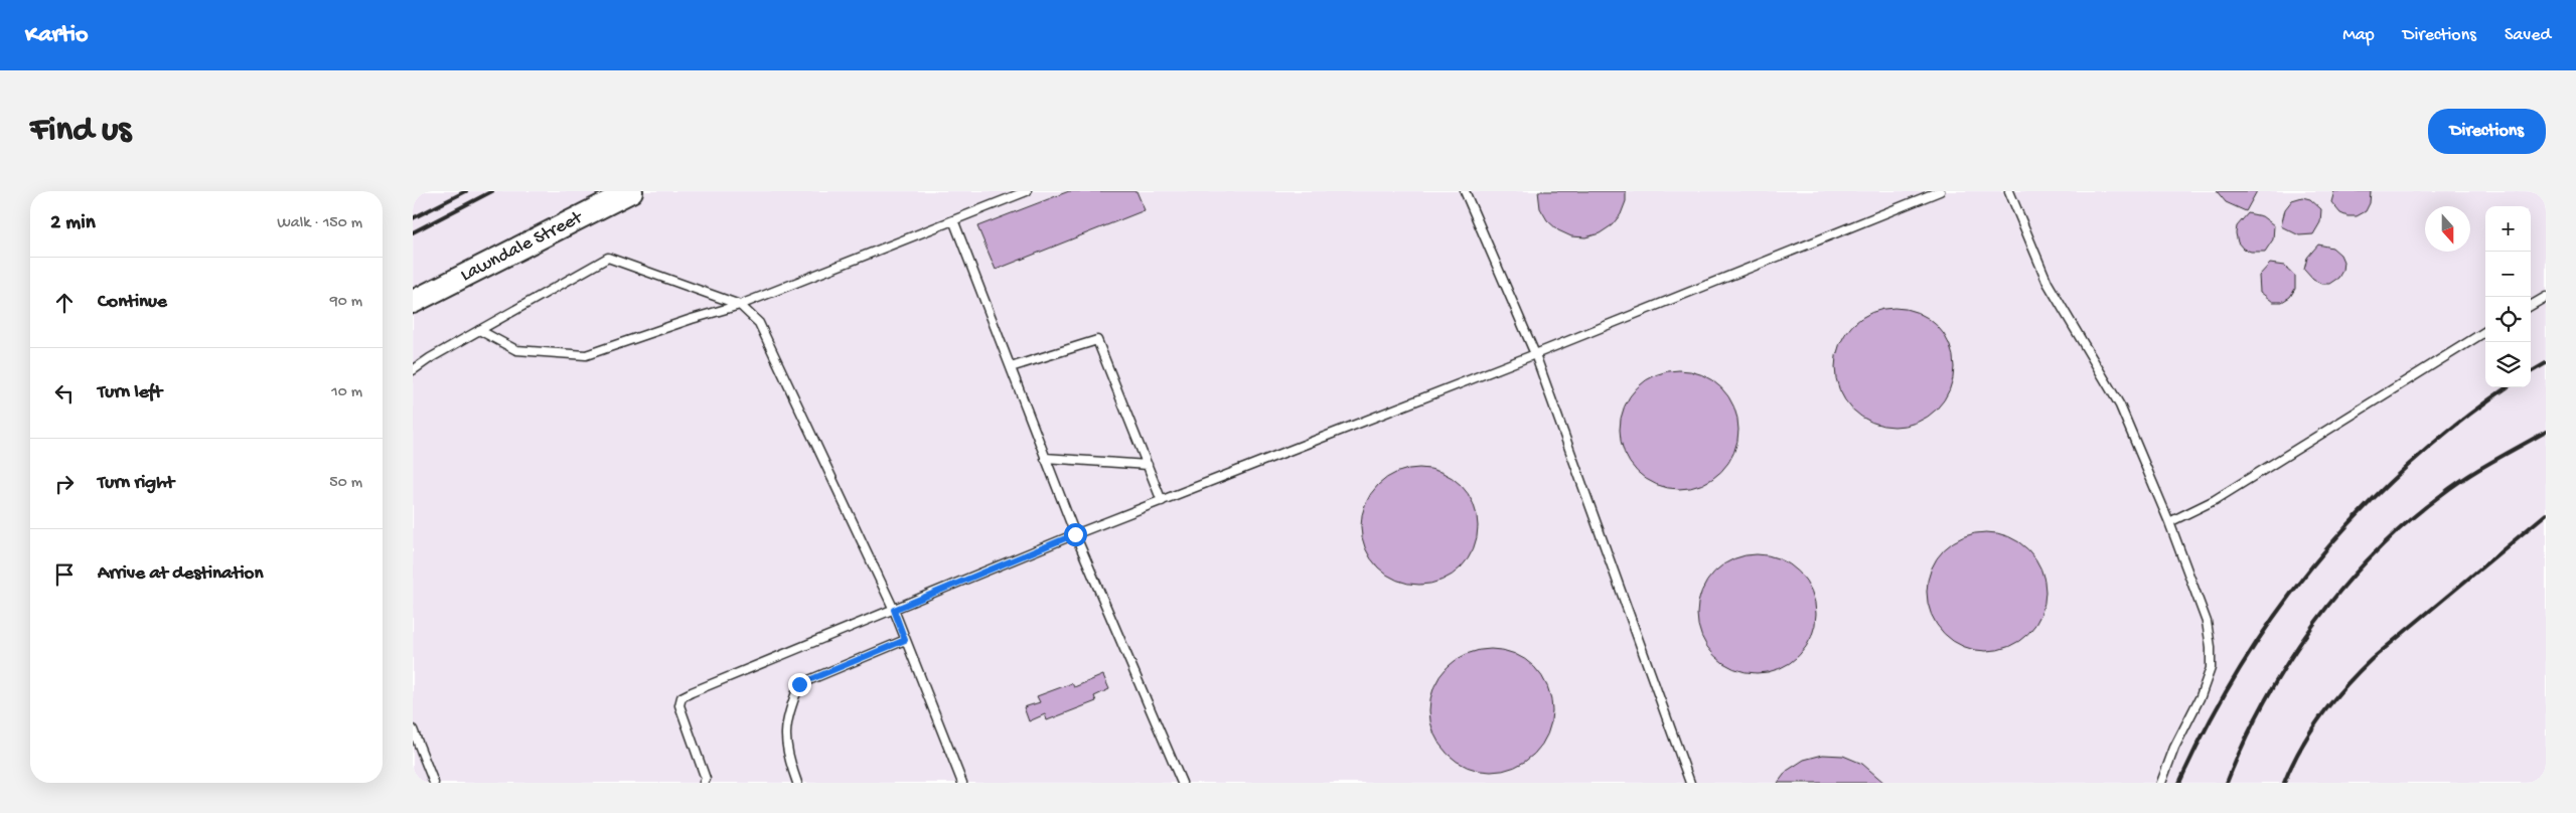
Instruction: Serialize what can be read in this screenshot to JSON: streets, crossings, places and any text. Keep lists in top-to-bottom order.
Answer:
{
  "streets": {
    "main road": ["Lawndale Street"]
  },
  "north": "bottom",
  "page": {
    "header": "Kartio",
    "nav": ["Map", "Directions", "Saved"],
    "buttons": "Directions",
    "title": "Find us",
    "heading": ["2 min", "Walk · 150 m"],
    "map_buttons": ["+", "−"],
    "list": [
      ["Continue", "90 m"],
      ["Turn left", "10 m"],
      ["Turn right", "50 m"],
      "Arrive at destination"
    ]
  }
}
